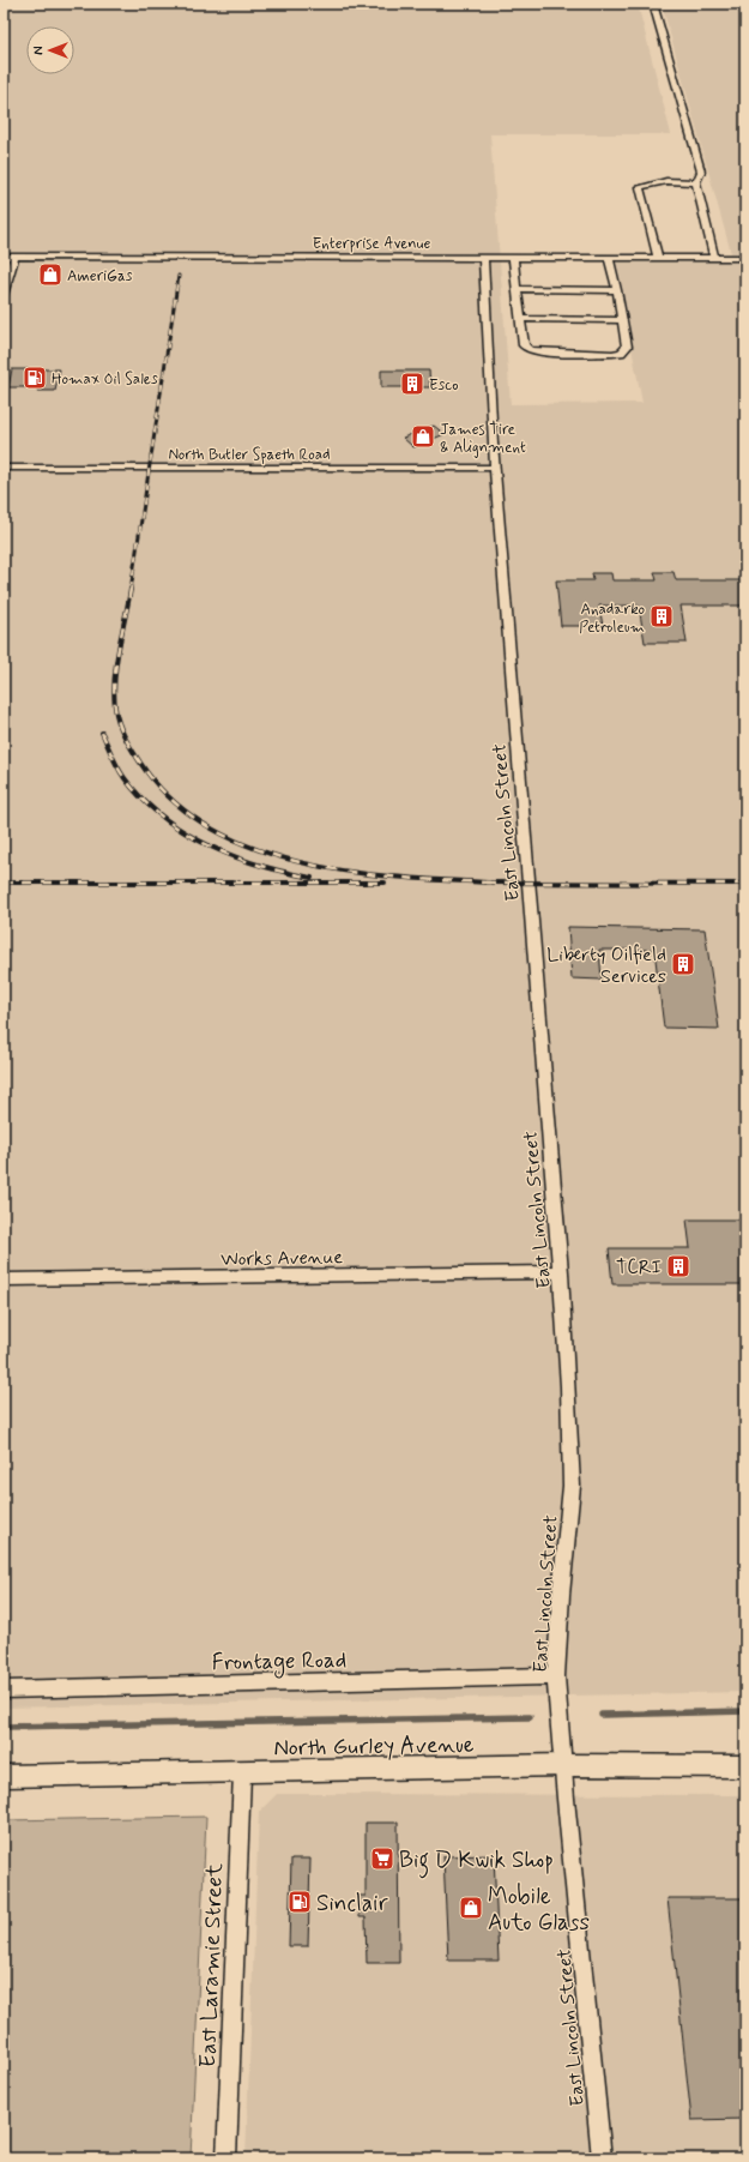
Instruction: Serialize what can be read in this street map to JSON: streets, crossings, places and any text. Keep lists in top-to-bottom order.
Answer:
{
  "streets": {
    "street": [
      "Enterprise Avenue",
      "North Butler Spaeth Road",
      "East Lincoln Street",
      "Works Avenue",
      "Frontage Road",
      "North Gurley Avenue",
      "East Laramie Street"
    ]
  },
  "crossings": [
    ["Enterprise Avenue", "East Lincoln Street"],
    ["North Butler Spaeth Road", "East Lincoln Street"],
    ["East Lincoln Street", "Works Avenue"],
    ["East Lincoln Street", "Frontage Road"],
    ["East Lincoln Street", "North Gurley Avenue"],
    ["North Gurley Avenue", "East Laramie Street"]
  ],
  "places": {
    "shop": ["AmeriGas", "James Tire & Alignment", "Mobile Auto Glass"],
    "fuel station": ["Homax Oil Sales", "Sinclair"],
    "building": [
      "Esco",
      "Anadarko Petroleum",
      "Liberty Oilfield Services",
      "TCRI"
    ],
    "supermarket": ["Big D Kwik Shop"]
  },
  "north": "left"
}
